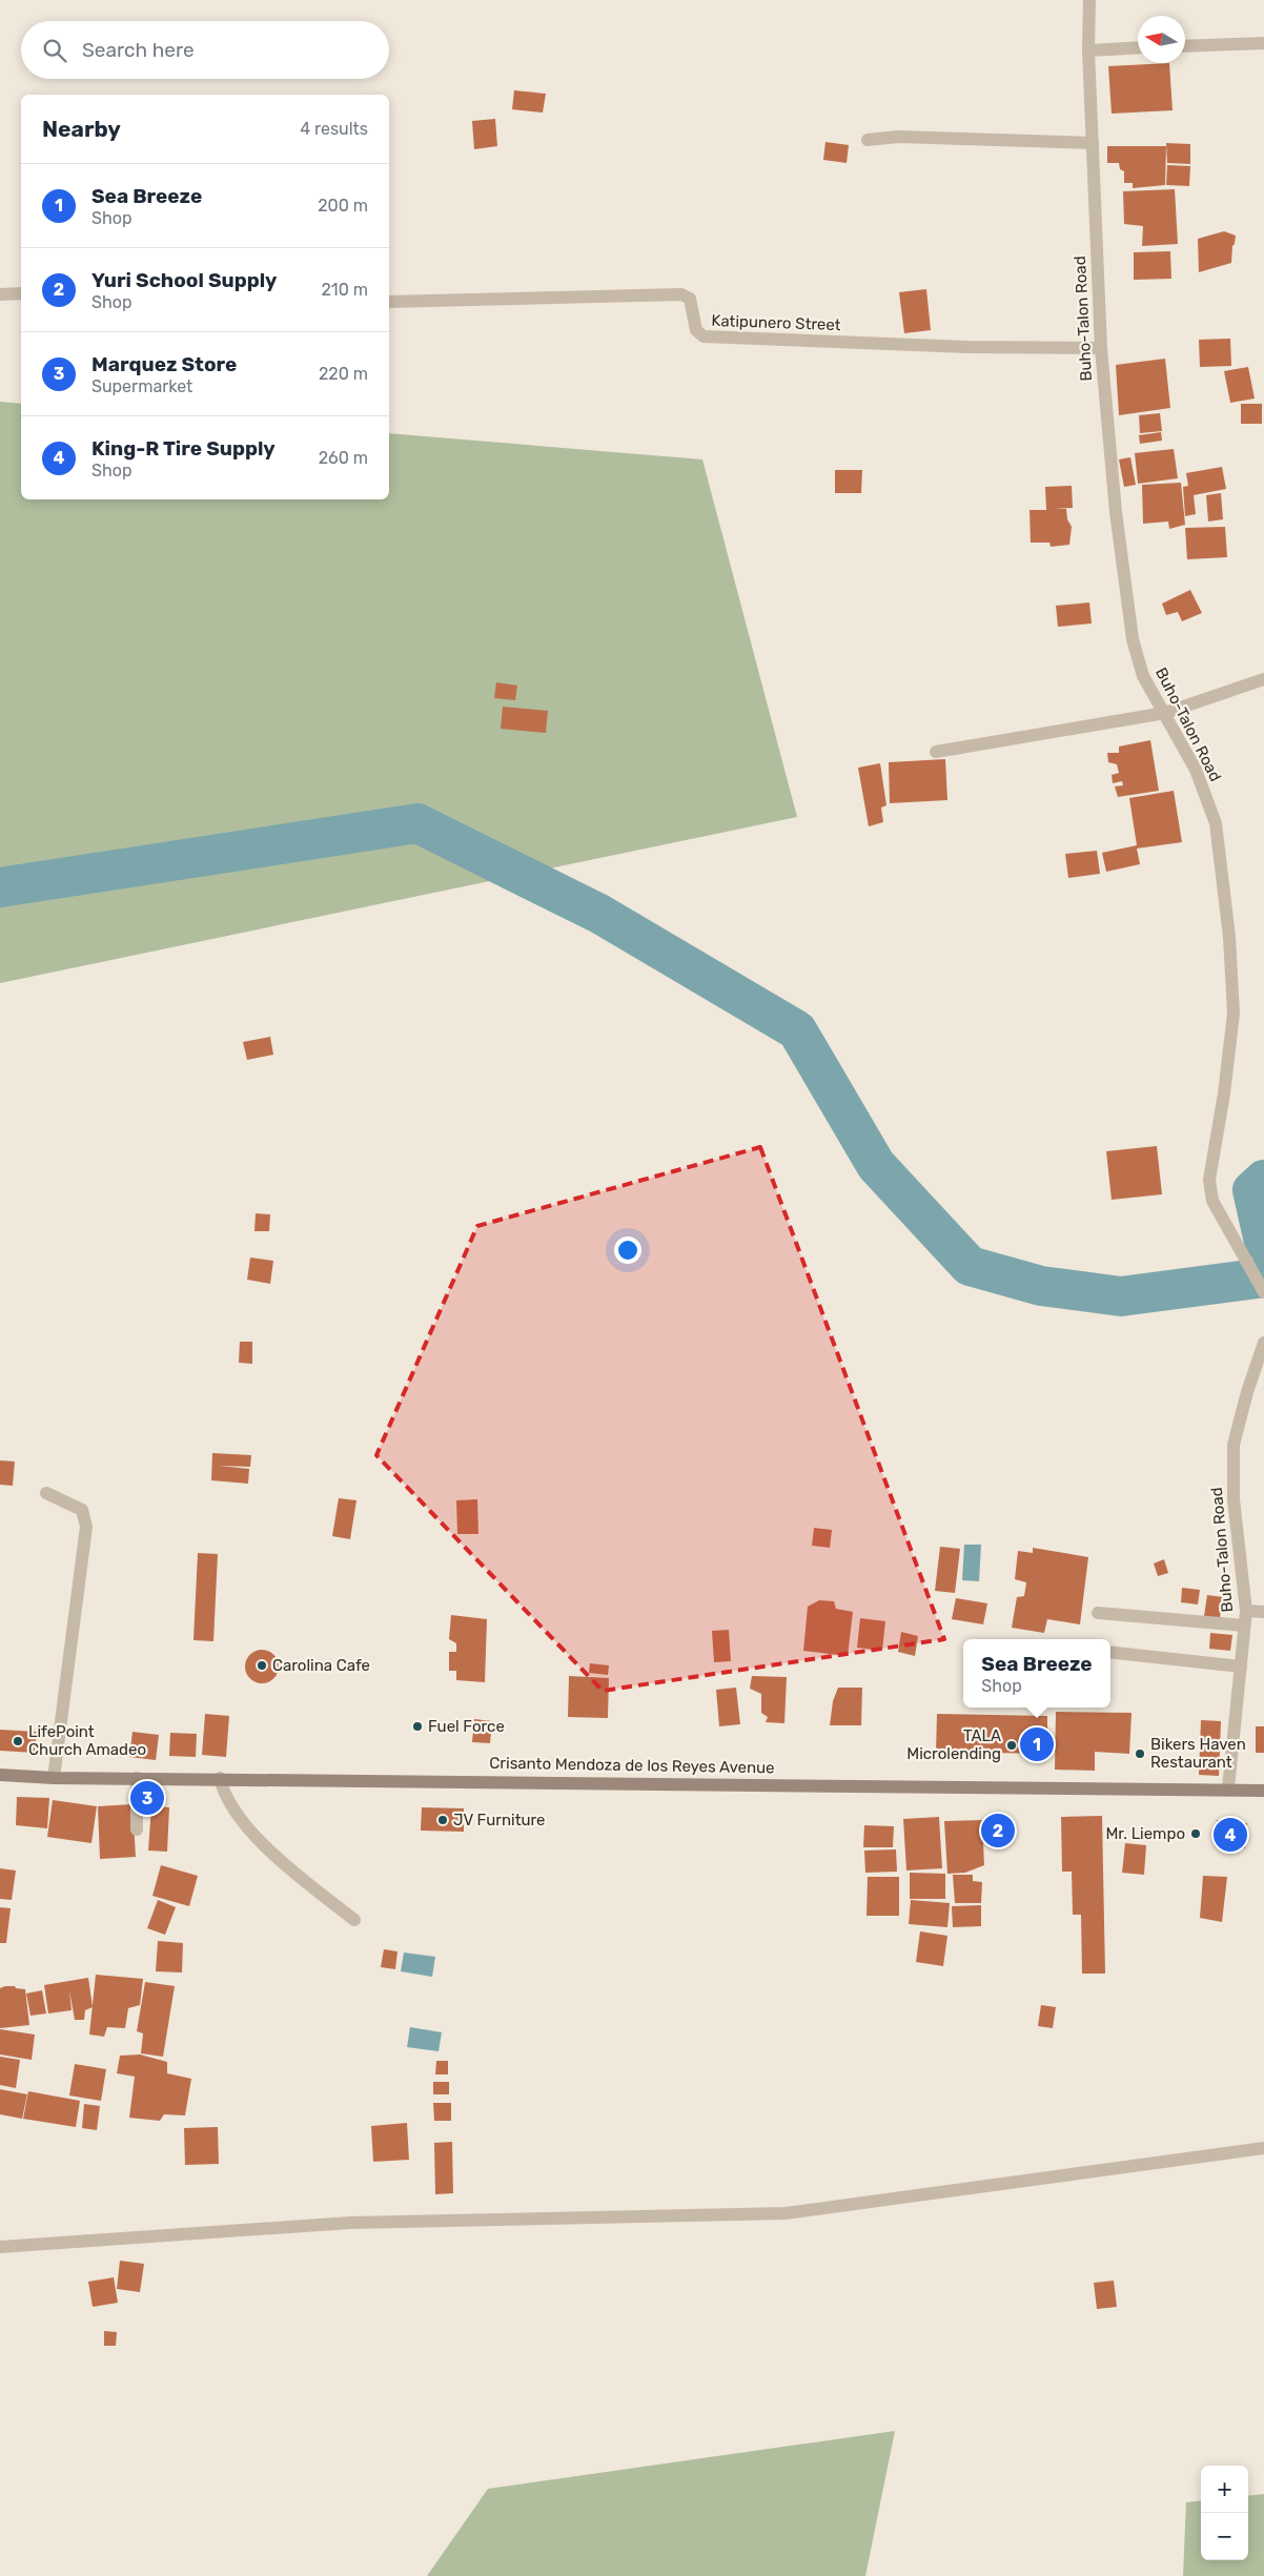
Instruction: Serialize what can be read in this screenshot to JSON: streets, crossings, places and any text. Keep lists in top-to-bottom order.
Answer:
{
  "streets": {
    "main road": ["Crisanto Mendoza de los Reyes Avenue"],
    "street": ["Buho-Talon Road", "Katipunero Street"]
  },
  "crossings": [
    ["Buho-Talon Road", "Katipunero Street"],
    ["Buho-Talon Road", "Crisanto Mendoza de los Reyes Avenue"]
  ],
  "places": [
    "Carolina Cafe",
    "Fuel Force",
    "LifePoint Church Amadeo",
    "TALA Microlending",
    "Bikers Haven Restaurant",
    "JV Furniture",
    "Mr. Liempo"
  ],
  "north": "left",
  "page": {
    "search": "Search here",
    "heading": ["Nearby", "4 results"],
    "list": [
      {
        "mark": "1",
        "name": "Sea Breeze",
        "note": "Shop",
        "value": "200 m"
      },
      {
        "mark": "2",
        "name": "Yuri School Supply",
        "note": "Shop",
        "value": "210 m"
      },
      {
        "mark": "3",
        "name": "Marquez Store",
        "note": "Supermarket",
        "value": "220 m"
      },
      {
        "mark": "4",
        "name": "King-R Tire Supply",
        "note": "Shop",
        "value": "260 m"
      }
    ],
    "popup": ["Sea Breeze", "Shop"],
    "pins": [
      "1",
      "3",
      "2",
      "4"
    ],
    "map_buttons": ["+", "−"]
  }
}
